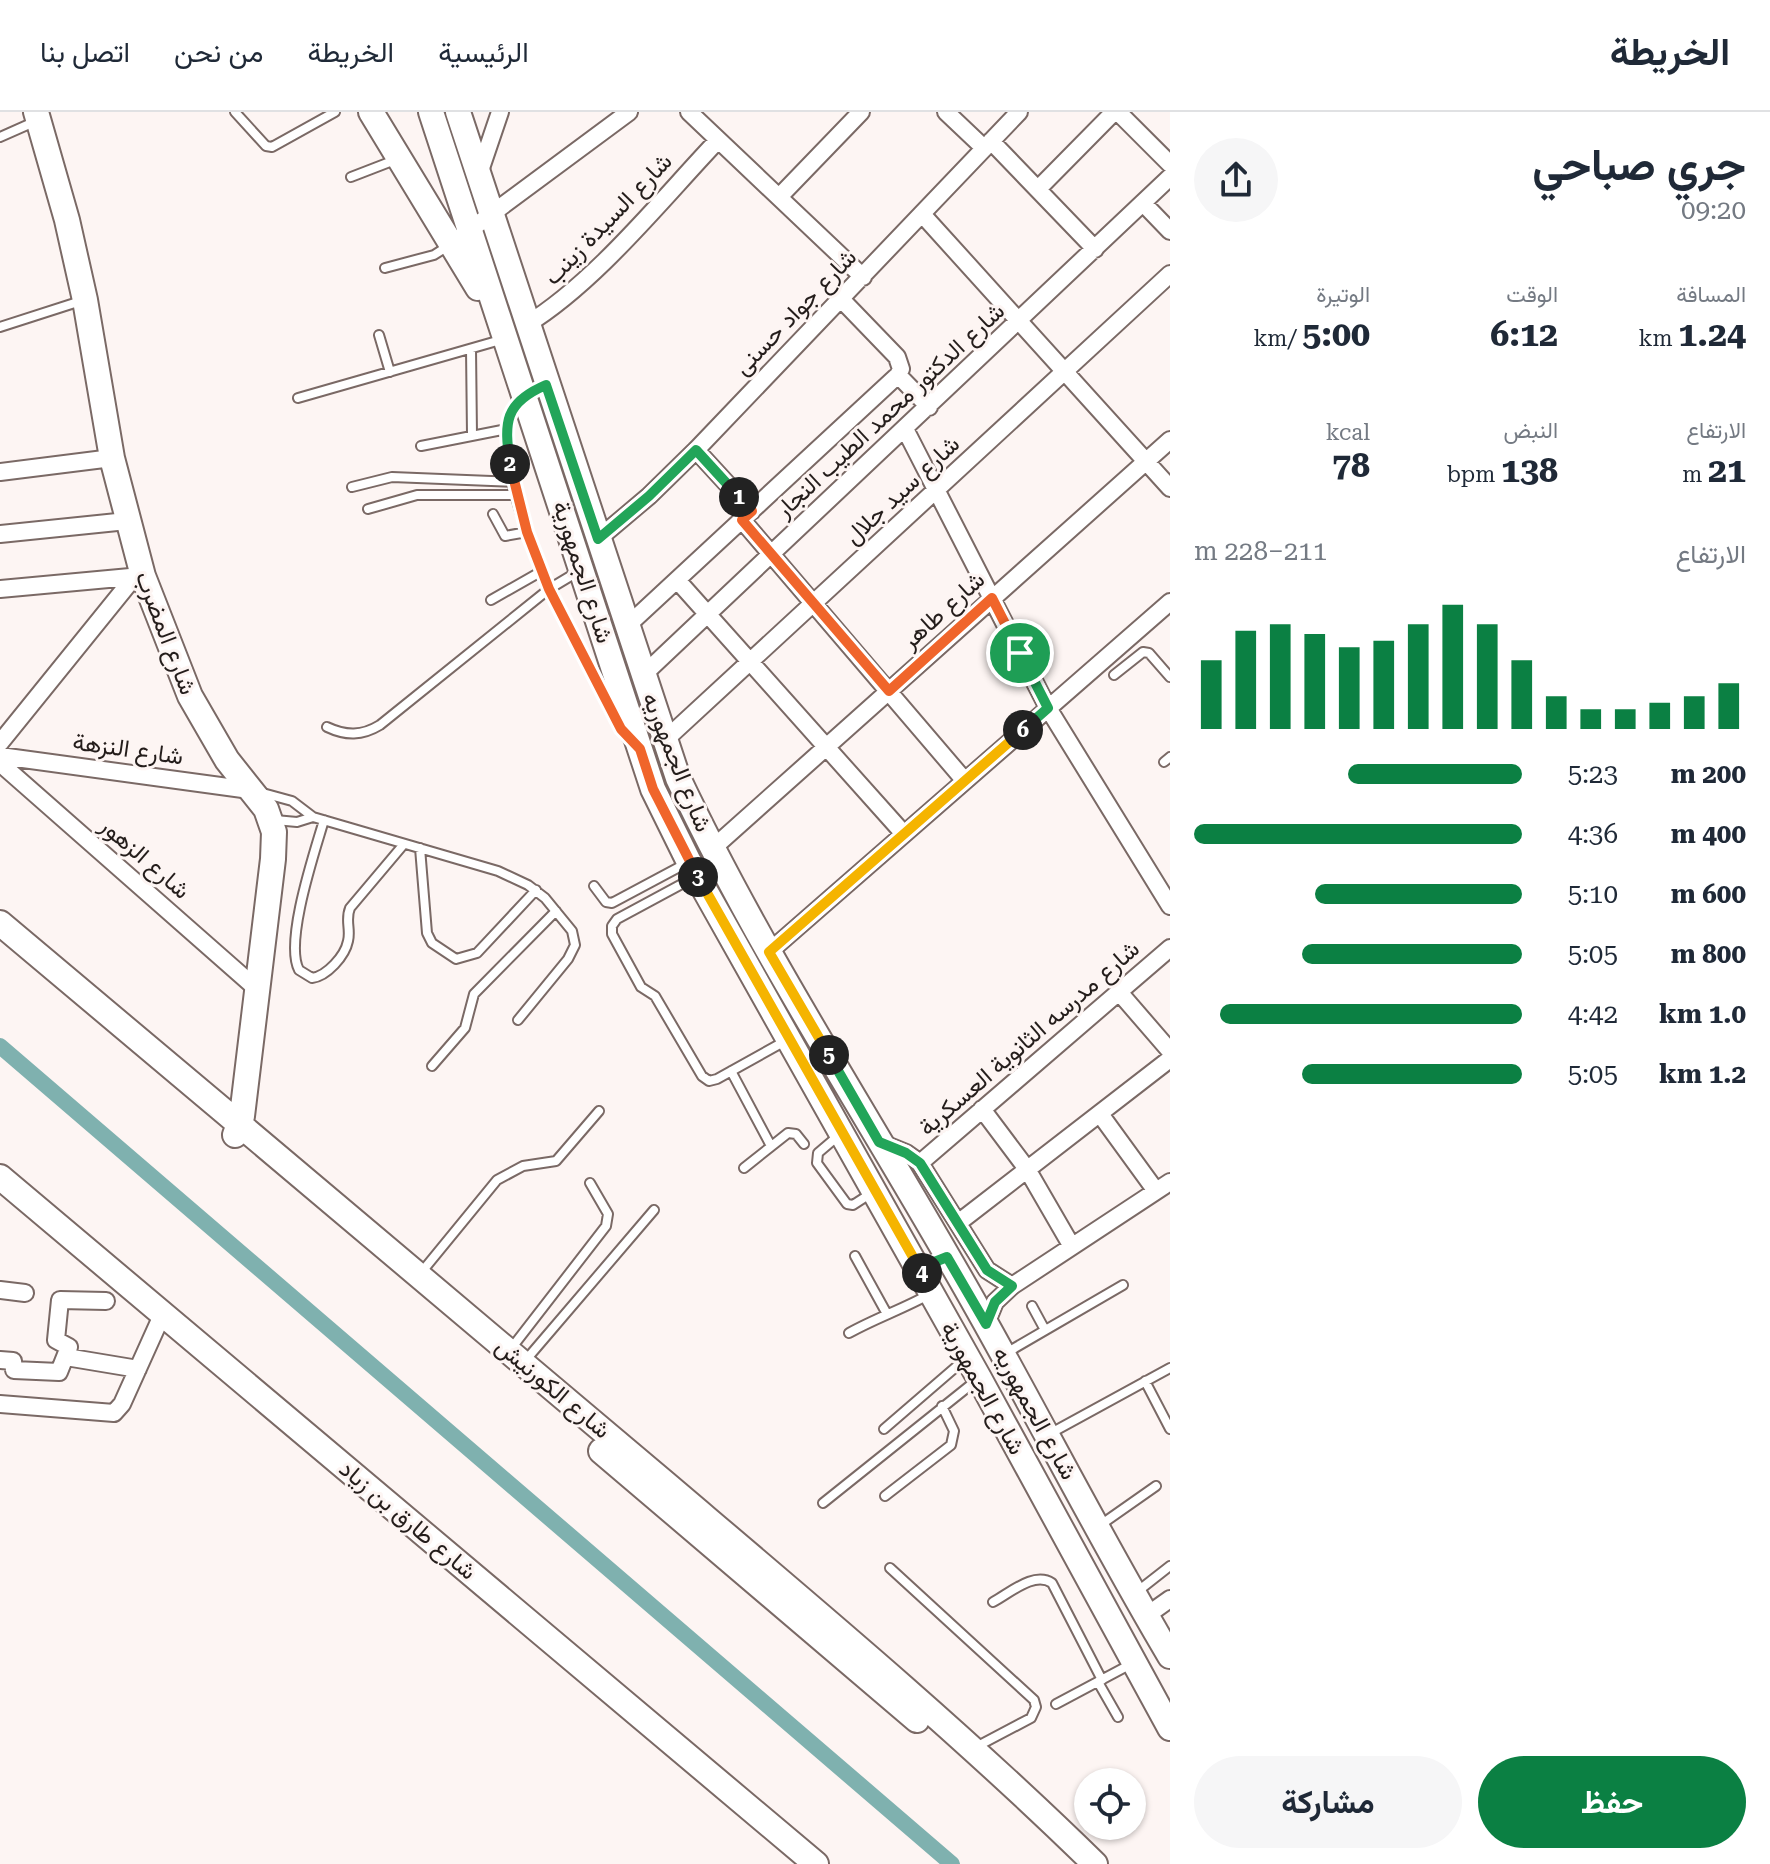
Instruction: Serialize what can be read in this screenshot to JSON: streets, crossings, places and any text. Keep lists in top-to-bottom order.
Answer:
{
  "streets": {
    "main road": [
      "شارع الجمهورية",
      "شارع المضرب",
      "شارع الجمهوريه",
      "شارع الكورنيش",
      "شارع طارق بن زياد"
    ],
    "street": [
      "شارع السيدة زينب",
      "شارع جواد حسنى",
      "شارع الدكتور محمد الطيب النجار",
      "شارع سيد جلال",
      "شارع طاهر",
      "شارع النزهة",
      "شارع الزهور",
      "شارع مدرسه الثانوية العسكرية"
    ]
  },
  "crossings": [
    ["شارع السيدة زينب", "شارع الجمهوريه"],
    ["شارع جواد حسنى", "شارع الجمهوريه"],
    ["شارع الدكتور محمد الطيب النجار", "شارع الجمهوريه"],
    ["شارع سيد جلال", "شارع الجمهوريه"],
    ["شارع الجمهورية", "شارع الجمهوريه"],
    ["شارع طاهر", "شارع الجمهوريه"],
    ["شارع المضرب", "شارع النزهة"],
    ["شارع المضرب", "شارع الزهور"],
    ["شارع المضرب", "شارع الكورنيش"]
  ],
  "page": {
    "header": "الخريطة",
    "nav": [
      "الرئيسية",
      "الخريطة",
      "من نحن",
      "اتصل بنا"
    ],
    "heading": ["جري صباحي", "09:20"],
    "stats": [
      ["المسافة", "1.24 km"],
      ["الوقت", "6:12"],
      ["الوتيرة", "5:00 /km"],
      ["الارتفاع", "21 m"],
      ["النبض", "138 bpm"],
      ["kcal", "78"]
    ],
    "pins": [
      "2",
      "1",
      "6",
      "3",
      "5",
      "4"
    ],
    "chart": ["الارتفاع", "211–228 m"],
    "list": [
      {
        "name": "200 m",
        "note": "5:23"
      },
      {
        "name": "400 m",
        "note": "4:36"
      },
      {
        "name": "600 m",
        "note": "5:10"
      },
      {
        "name": "800 m",
        "note": "5:05"
      },
      {
        "name": "1.0 km",
        "note": "4:42"
      },
      {
        "name": "1.2 km",
        "note": "5:05"
      }
    ],
    "buttons": ["حفظ", "مشاركة"]
  }
}
